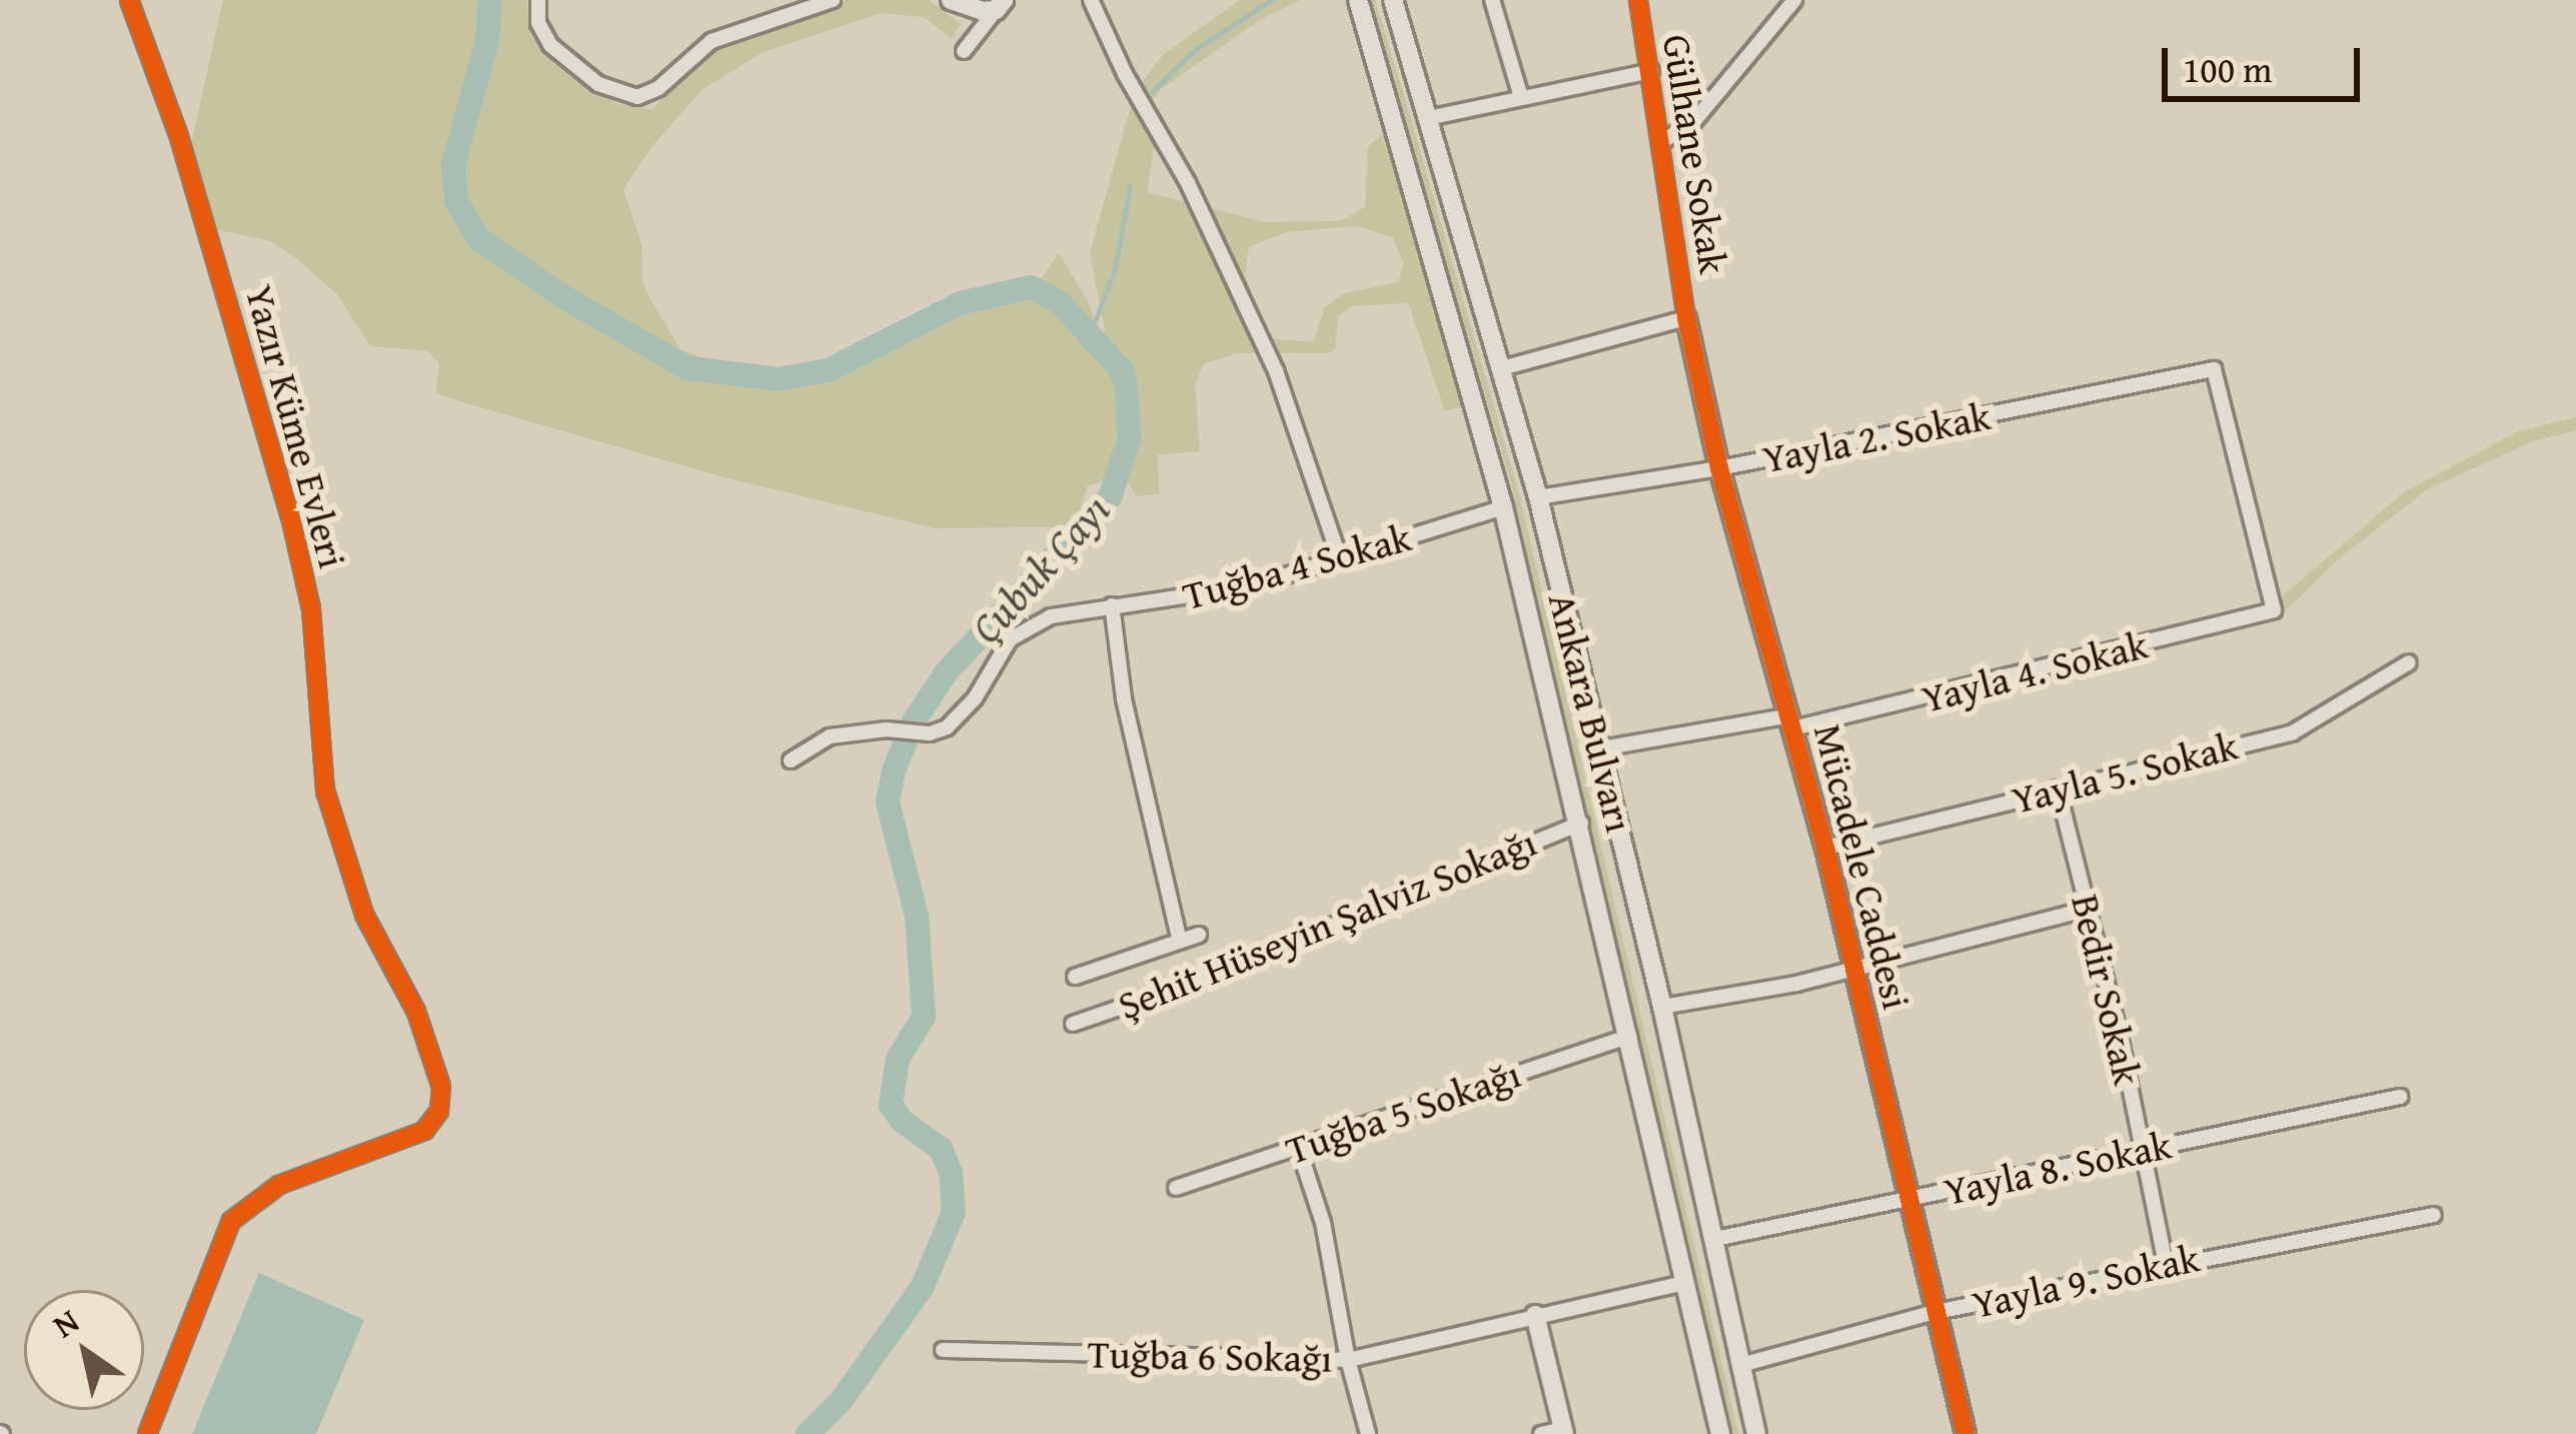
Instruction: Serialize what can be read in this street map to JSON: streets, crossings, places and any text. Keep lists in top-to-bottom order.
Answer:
{
  "streets": {
    "main road": ["Ankara Bulvarı", "Mücadele Caddesi"],
    "street": [
      "Gülhane Sokak",
      "Yazır Küme Evleri",
      "Yayla 2. Sokak",
      "Tuğba 4 Sokak",
      "Yayla 4. Sokak",
      "Yayla 5. Sokak",
      "Şehit Hüseyin Şalviz Sokağı",
      "Bedir Sokak",
      "Tuğba 5 Sokağı",
      "Yayla 8. Sokak",
      "Yayla 9. Sokak",
      "Tuğba 6 Sokağı"
    ]
  },
  "crossings": [
    ["Gülhane Sokak", "Mücadele Caddesi"],
    ["Yayla 2. Sokak", "Yayla 4. Sokak"],
    ["Yayla 2. Sokak", "Ankara Bulvarı"],
    ["Yayla 2. Sokak", "Mücadele Caddesi"],
    ["Tuğba 4 Sokak", "Ankara Bulvarı"],
    ["Yayla 4. Sokak", "Ankara Bulvarı"],
    ["Yayla 4. Sokak", "Mücadele Caddesi"],
    ["Ankara Bulvarı", "Şehit Hüseyin Şalviz Sokağı"],
    ["Ankara Bulvarı", "Tuğba 5 Sokağı"],
    ["Ankara Bulvarı", "Yayla 8. Sokak"],
    ["Ankara Bulvarı", "Yayla 9. Sokak"],
    ["Ankara Bulvarı", "Tuğba 6 Sokağı"],
    ["Yayla 5. Sokak", "Mücadele Caddesi"],
    ["Yayla 5. Sokak", "Bedir Sokak"],
    ["Mücadele Caddesi", "Yayla 8. Sokak"],
    ["Mücadele Caddesi", "Yayla 9. Sokak"],
    ["Bedir Sokak", "Yayla 8. Sokak"],
    ["Bedir Sokak", "Yayla 9. Sokak"]
  ],
  "water": ["Çubuk Çayı"],
  "scale_bar": "100 m",
  "north": "top left"
}
